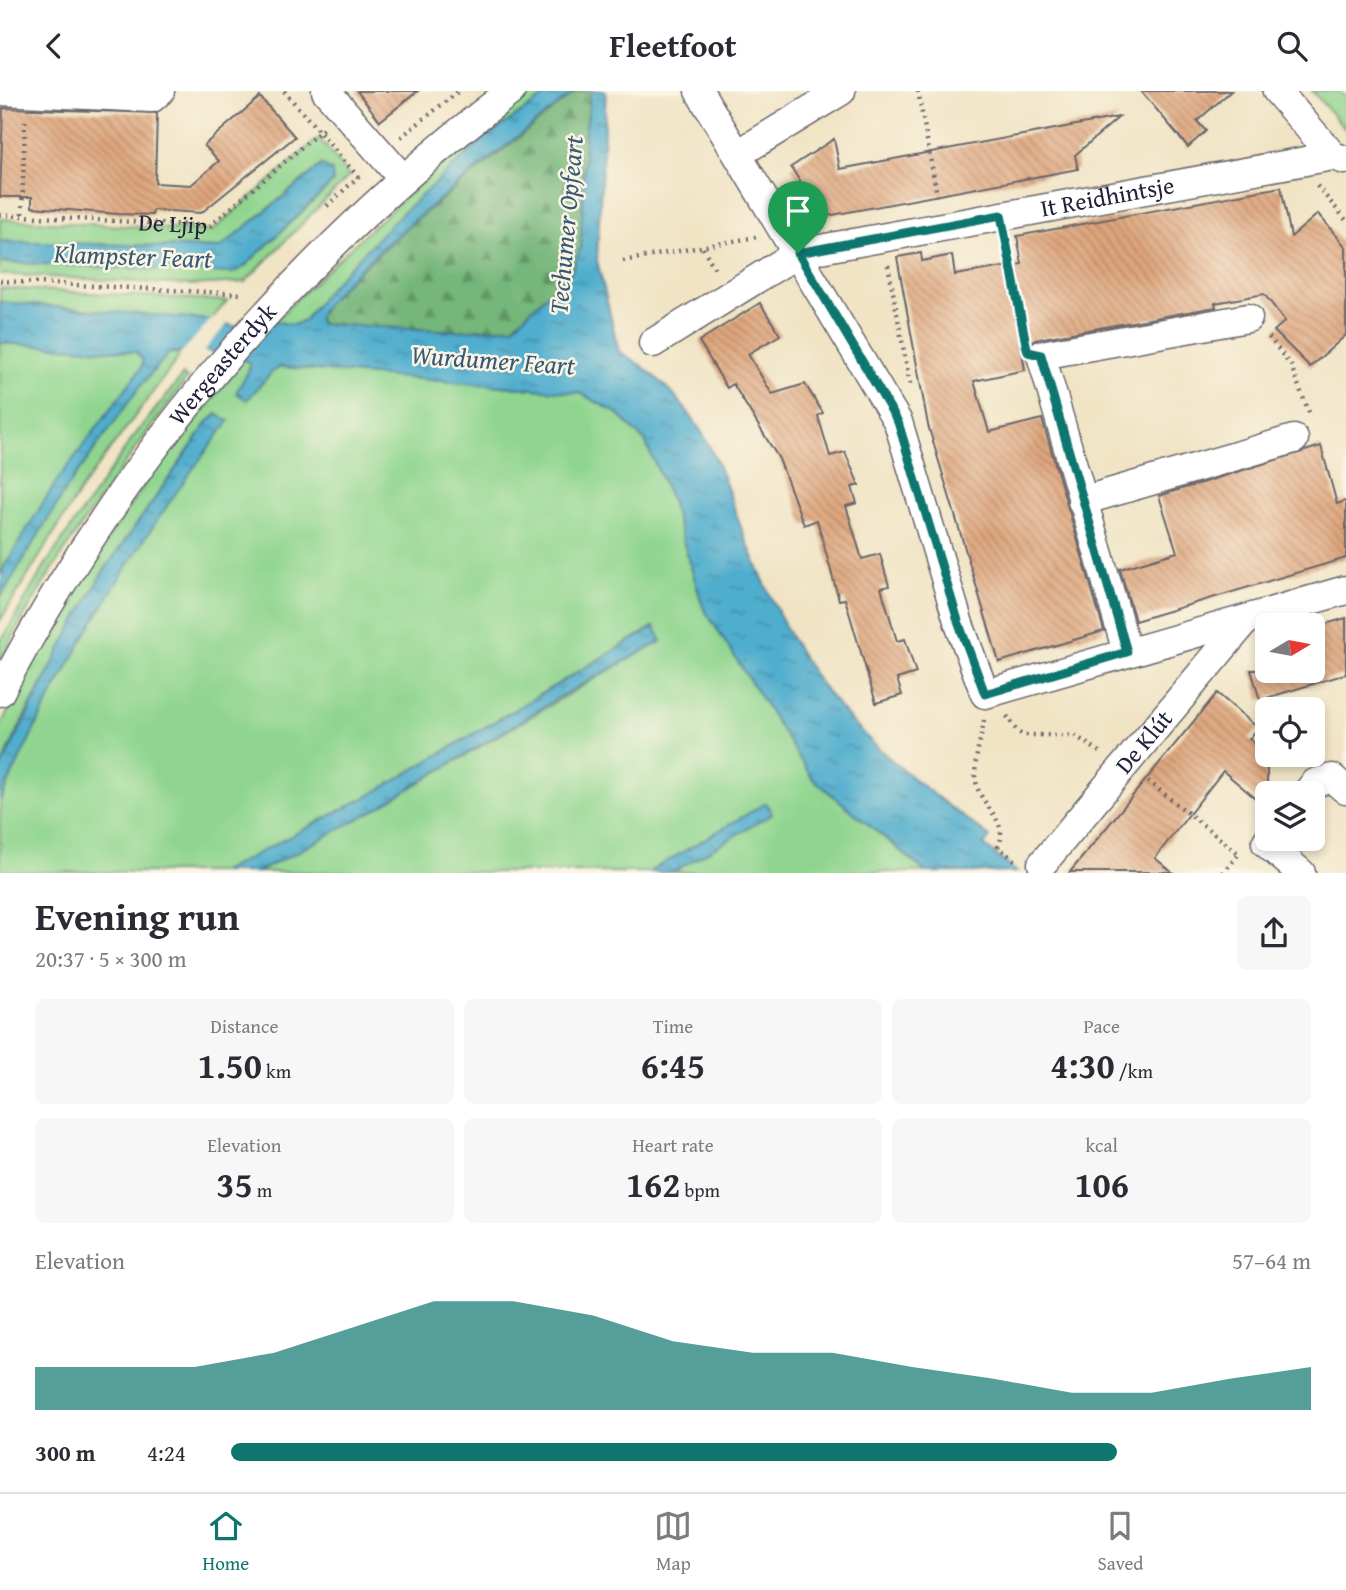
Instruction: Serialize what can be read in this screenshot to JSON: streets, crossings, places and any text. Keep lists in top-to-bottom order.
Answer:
{
  "streets": {
    "street": ["It Reidhintsje", "Wergeasterdyk", "De Klút"],
    "path": ["De Ljip"]
  },
  "water": ["Techumer Opfeart", "Klampster Feart", "Wurdumer Feart"],
  "north": "right",
  "page": {
    "header": "Fleetfoot",
    "heading": ["Evening run", "20:37 · 5 × 300 m"],
    "stats": [
      ["Distance", "1.50 km"],
      ["Time", "6:45"],
      ["Pace", "4:30 /km"],
      ["Elevation", "35 m"],
      ["Heart rate", "162 bpm"],
      ["kcal", "106"]
    ],
    "chart": ["Elevation", "57–64 m"],
    "list": [
      {
        "name": "300 m",
        "note": "4:24"
      }
    ],
    "tabs": ["Home", "Map", "Saved"]
  }
}
